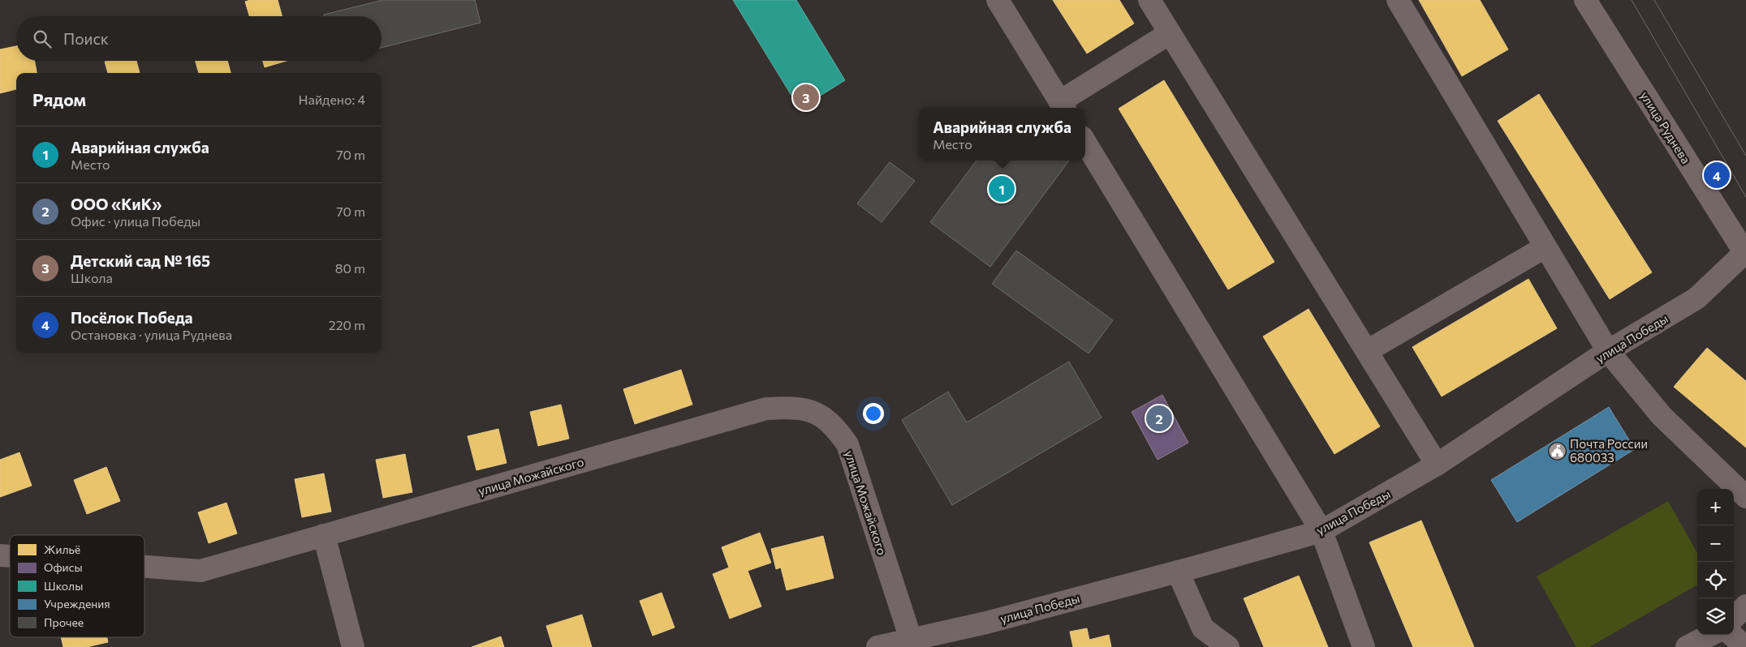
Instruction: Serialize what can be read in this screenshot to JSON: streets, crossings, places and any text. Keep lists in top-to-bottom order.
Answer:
{
  "streets": {
    "main road": ["улица Руднева"],
    "street": ["улица Победы", "улица Можайского"]
  },
  "crossings": [
    ["улица Руднева", "улица Победы"],
    ["улица Победы", "улица Можайского"]
  ],
  "places": {
    "public building": ["Почта России 680033"]
  },
  "legend": [
    "Жильё",
    "Офисы",
    "Школы",
    "Учреждения",
    "Прочее"
  ],
  "page": {
    "search": "Поиск",
    "heading": ["Рядом", "Найдено: 4"],
    "pins": [
      "3",
      "4",
      "1",
      "2"
    ],
    "popup": ["Аварийная служба", "Место"],
    "list": [
      {
        "mark": "1",
        "name": "Аварийная служба",
        "note": "Место",
        "value": "70 m"
      },
      {
        "mark": "2",
        "name": "ООО «КиК»",
        "note": "Офис · улица Победы",
        "value": "70 m"
      },
      {
        "mark": "3",
        "name": "Детский сад № 165",
        "note": "Школа",
        "value": "80 m"
      },
      {
        "mark": "4",
        "name": "Посёлок Победа",
        "note": "Остановка · улица Руднева",
        "value": "220 m"
      }
    ],
    "map_buttons": ["+", "−"]
  }
}
